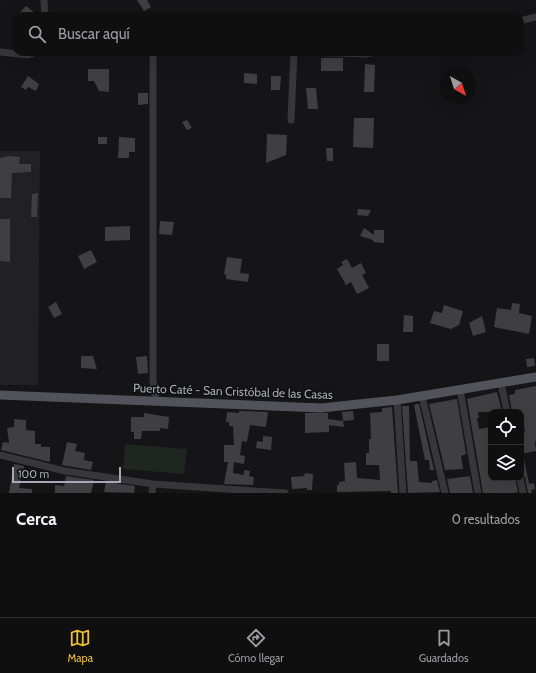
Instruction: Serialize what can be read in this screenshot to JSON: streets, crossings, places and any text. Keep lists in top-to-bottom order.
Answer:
{
  "streets": {
    "main road": ["Puerto Caté - San Cristóbal de las Casas"]
  },
  "scale_bar": "100 m",
  "north": "bottom right",
  "page": {
    "search": "Buscar aquí",
    "scale": "100 m",
    "heading": ["Cerca", "0 resultados"],
    "nav": ["Mapa", "Cómo llegar", "Guardados"]
  }
}
